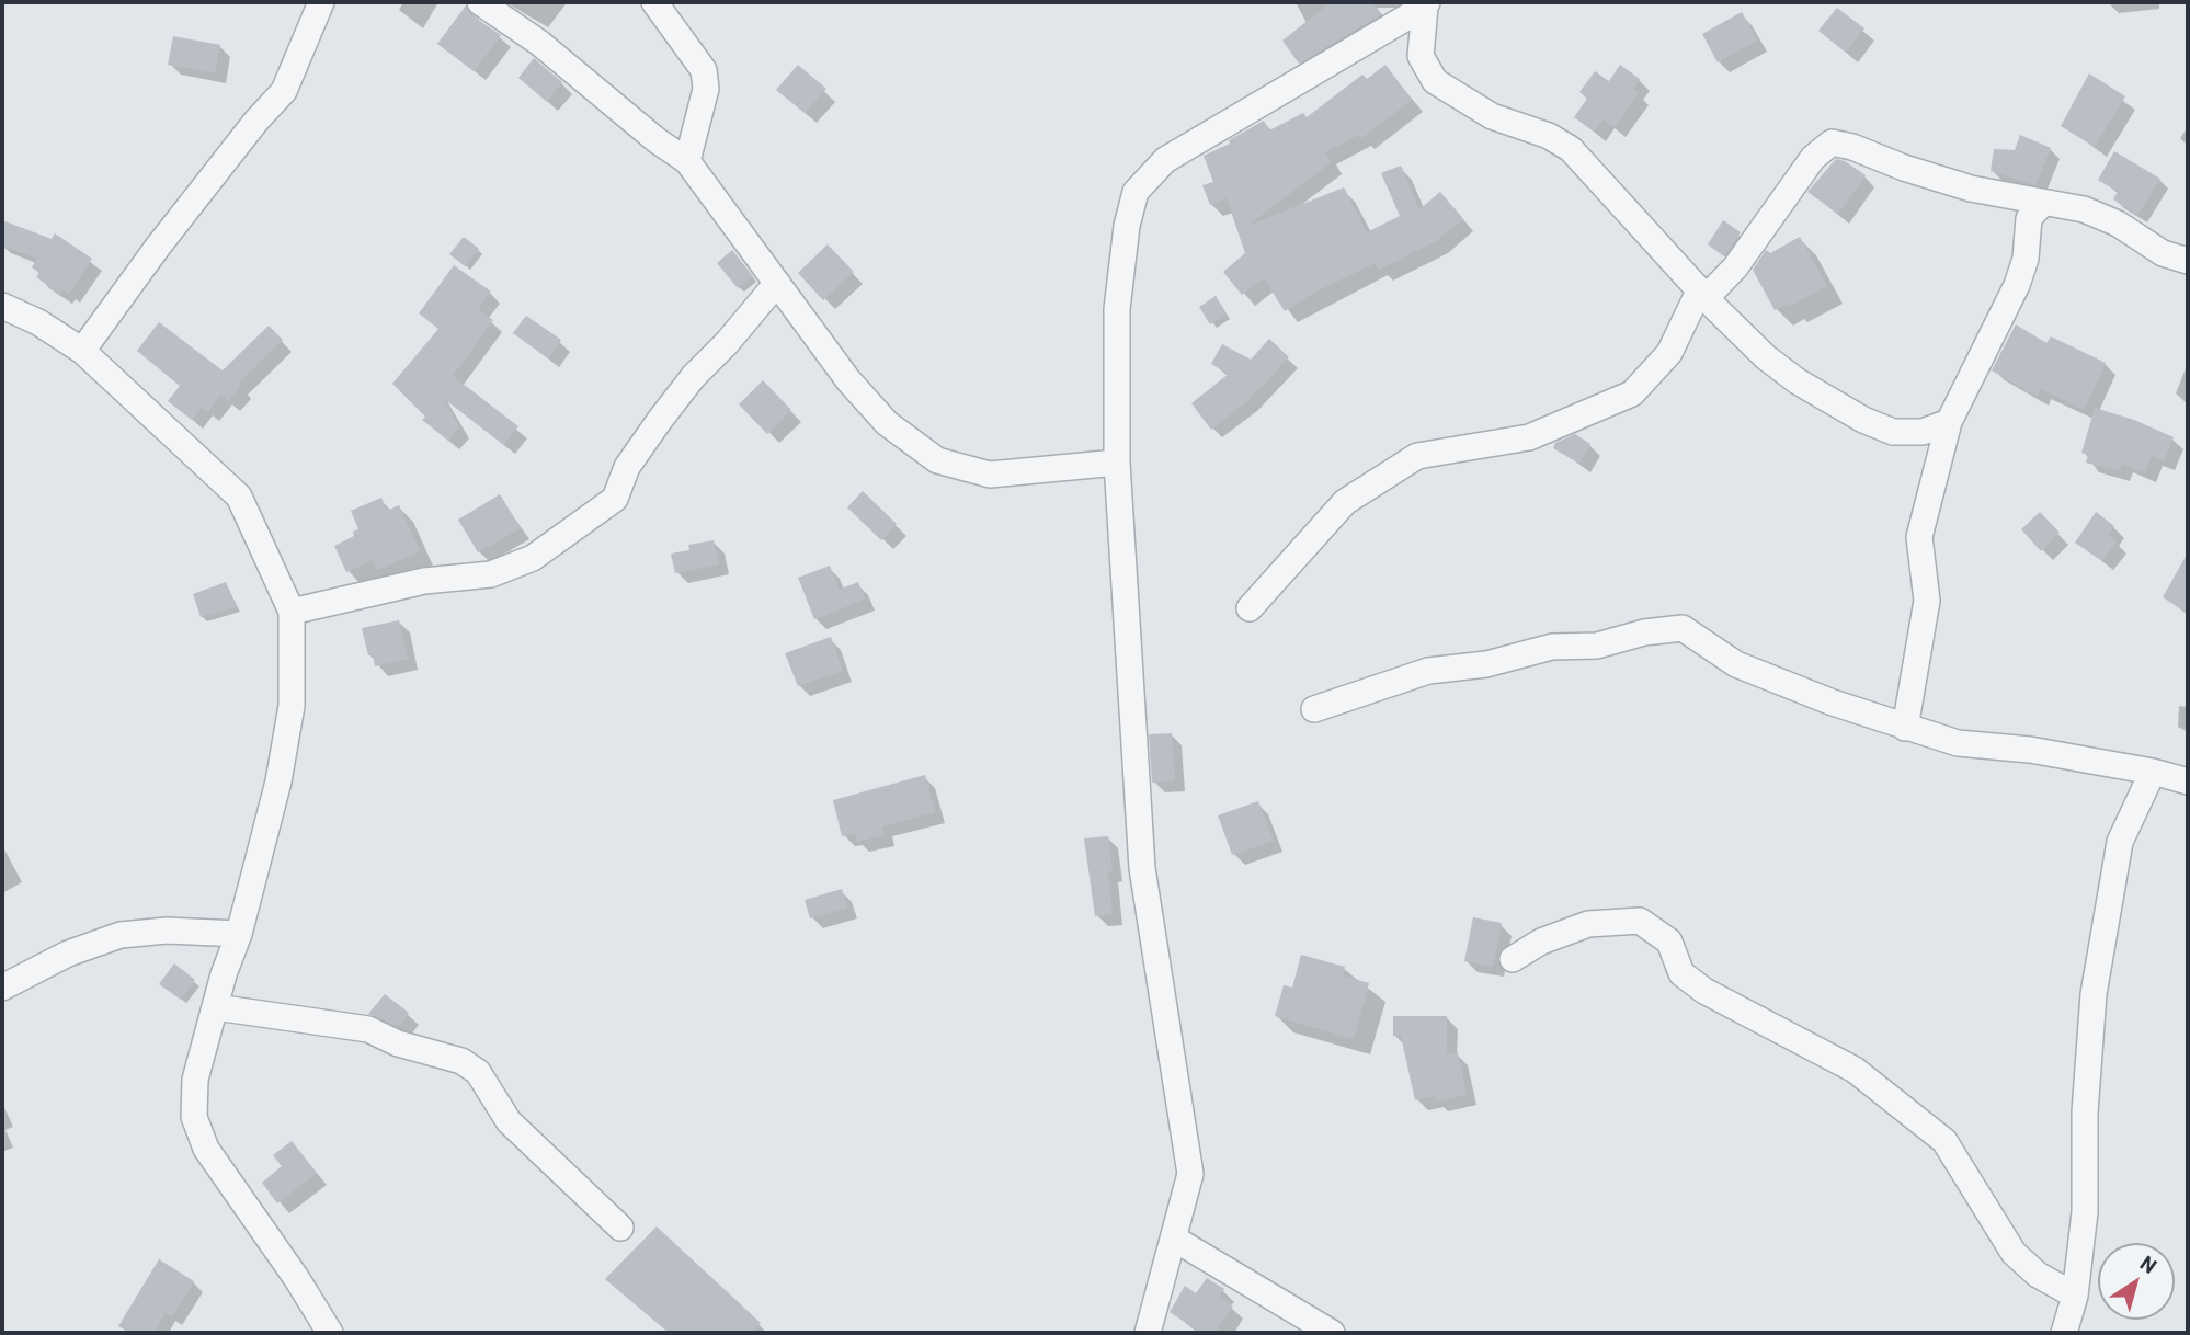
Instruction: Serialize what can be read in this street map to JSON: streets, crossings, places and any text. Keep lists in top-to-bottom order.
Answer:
{
  "north": "top right"
}
